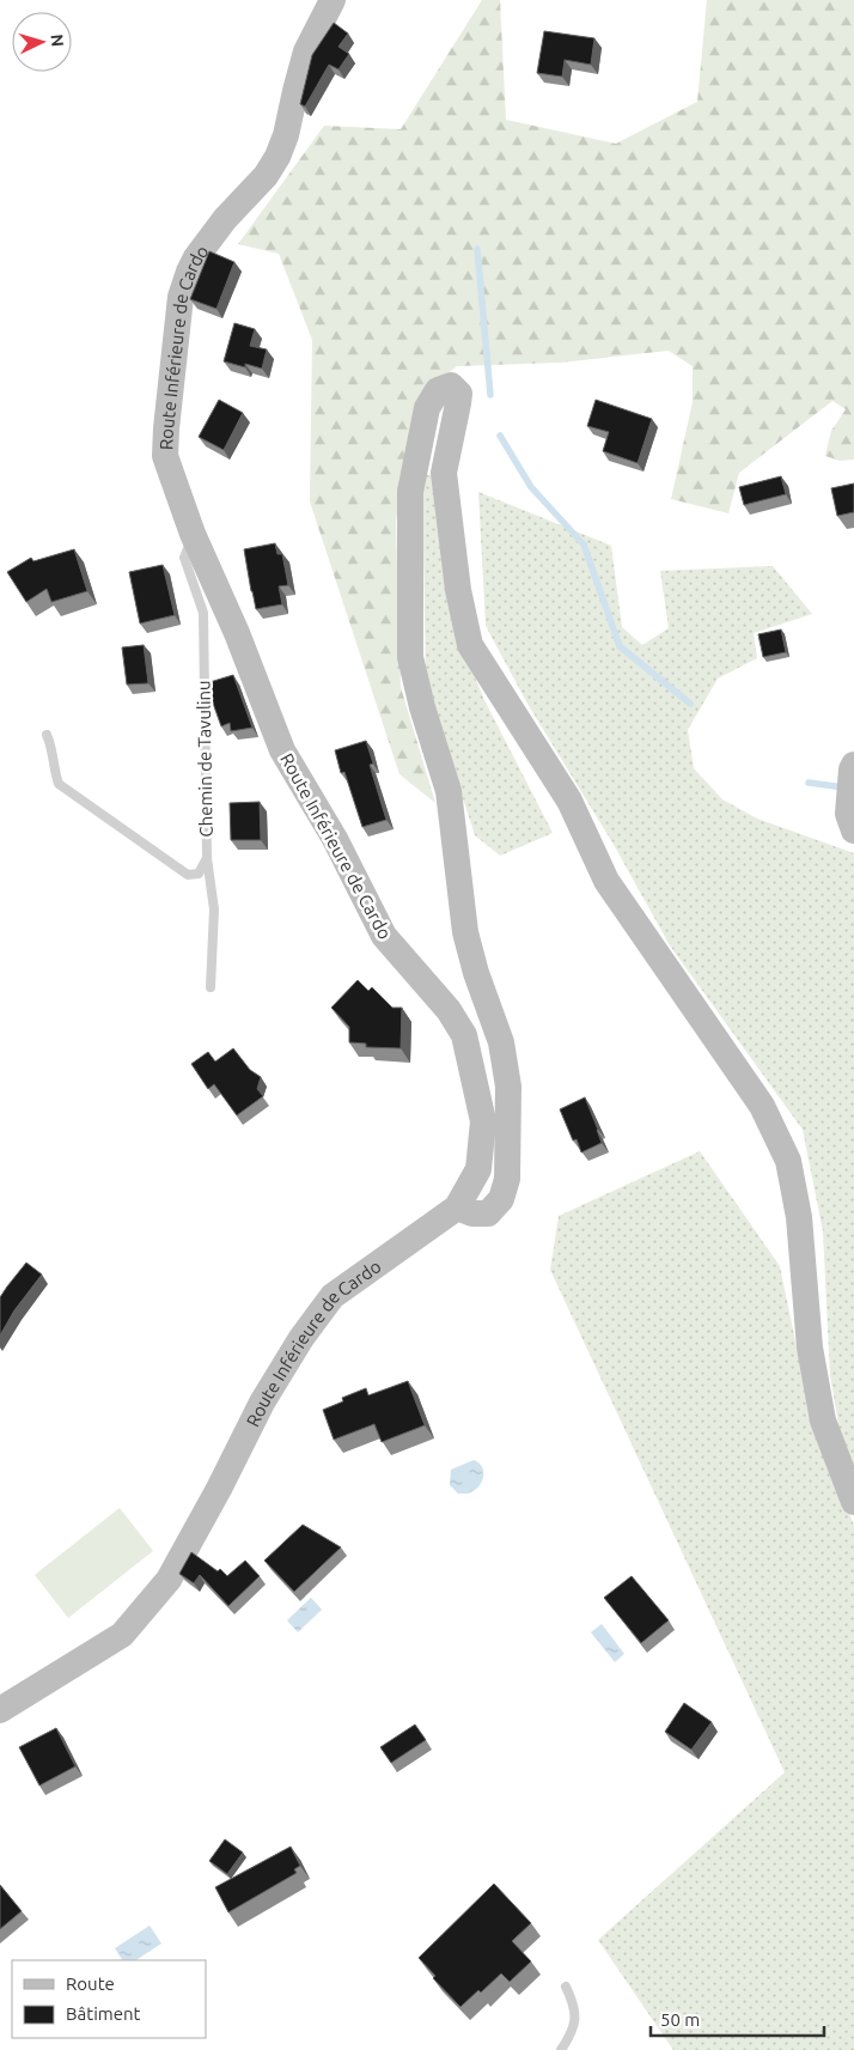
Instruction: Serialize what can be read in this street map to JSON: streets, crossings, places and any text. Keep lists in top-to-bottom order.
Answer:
{
  "streets": {
    "street": ["Route Inférieure de Cardo"],
    "lane": ["Chemin de Tavulinu"]
  },
  "crossings": [
    ["Route Inférieure de Cardo", "Chemin de Tavulinu"]
  ],
  "legend": ["Route", "Bâtiment"],
  "scale_bar": "50 m",
  "north": "right"
}
